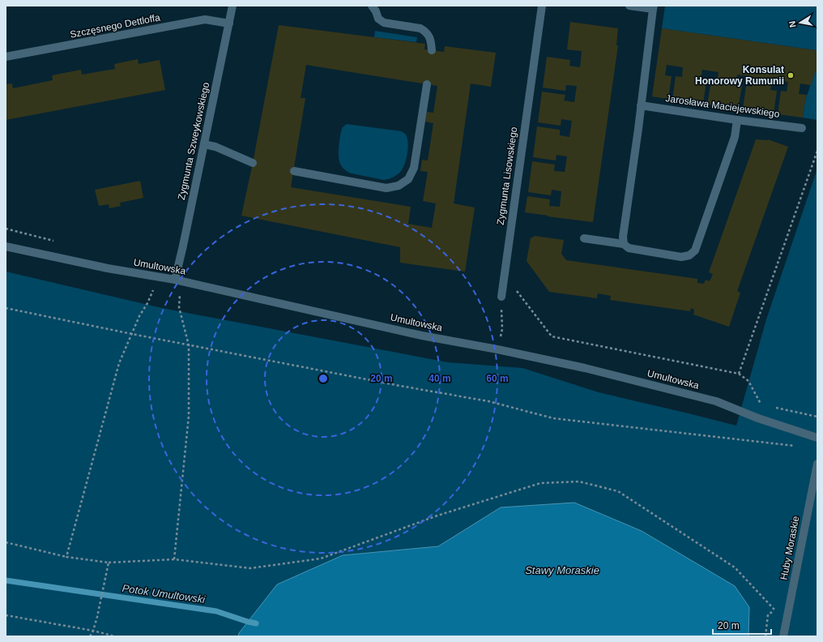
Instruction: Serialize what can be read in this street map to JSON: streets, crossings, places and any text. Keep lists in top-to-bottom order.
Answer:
{
  "streets": {
    "street": [
      "Szczęsnego Dettloffa",
      "Jarosława Maciejewskiego",
      "Zygmunta Szweykowskiego",
      "Zygmunta Lisowskiego",
      "Umultowska",
      "Huby Moraskie"
    ]
  },
  "crossings": [
    ["Szczęsnego Dettloffa", "Zygmunta Szweykowskiego"],
    ["Zygmunta Szweykowskiego", "Umultowska"]
  ],
  "water": ["Stawy Moraskie", "Potok Umultowski"],
  "places": ["Konsulat Honorowy Rumunii"],
  "scale_bar": "20 m",
  "north": "left",
  "rings": ["20 m", "40 m", "60 m"]
}
